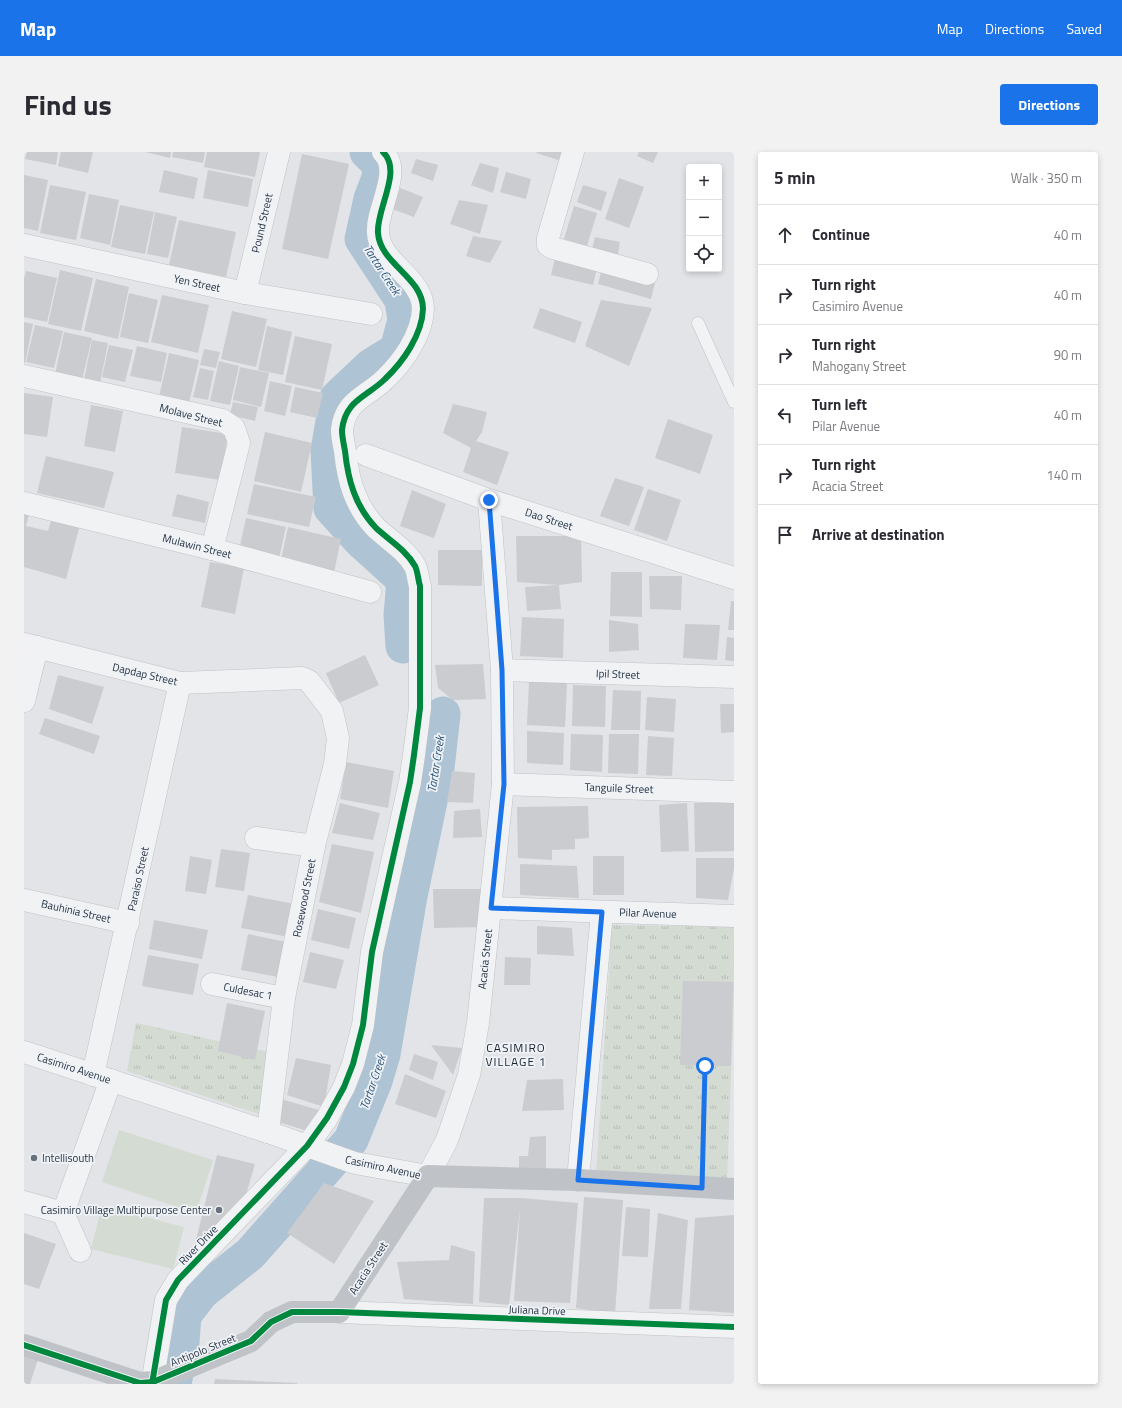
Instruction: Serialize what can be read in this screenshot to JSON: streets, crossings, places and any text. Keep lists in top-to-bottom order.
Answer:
{
  "streets": {
    "street": [
      "Pound Street",
      "Yen Street",
      "Molave Street",
      "Dao Street",
      "Mulawin Street",
      "Dapdap Street",
      "Ipil Street",
      "Tanguile Street",
      "Paraiso Street",
      "Rosewood Street",
      "Bauhinia Street",
      "Pilar Avenue",
      "Acacia Street",
      "Culdesac 1",
      "Casimiro Avenue",
      "River Drive",
      "Juliana Drive",
      "Antipolo Street"
    ]
  },
  "crossings": [
    ["Pound Street", "Yen Street"],
    ["Molave Street", "Mulawin Street"],
    ["Dao Street", "Acacia Street"],
    ["Dapdap Street", "Paraiso Street"],
    ["Dapdap Street", "Rosewood Street"],
    ["Ipil Street", "Acacia Street"],
    ["Tanguile Street", "Acacia Street"],
    ["Paraiso Street", "Bauhinia Street"],
    ["Paraiso Street", "Casimiro Avenue"],
    ["Rosewood Street", "Culdesac 1"],
    ["Rosewood Street", "Casimiro Avenue"],
    ["Pilar Avenue", "Acacia Street"],
    ["Acacia Street", "Casimiro Avenue"],
    ["Acacia Street", "Juliana Drive"],
    ["Acacia Street", "Antipolo Street"],
    ["Casimiro Avenue", "River Drive"],
    ["River Drive", "Antipolo Street"],
    ["Juliana Drive", "Antipolo Street"]
  ],
  "districts": ["CASIMIRO VILLAGE 1"],
  "water": ["Tartar Creek"],
  "places": ["Intellisouth", "Casimiro Village Multipurpose Center"],
  "page": {
    "header": "Map",
    "nav": ["Map", "Directions", "Saved"],
    "title": "Find us",
    "buttons": "Directions",
    "heading": ["5 min", "Walk · 350 m"],
    "map_buttons": ["+", "−"],
    "list": [
      ["Continue", "40 m"],
      ["Turn right", "Casimiro Avenue", "40 m"],
      ["Turn right", "Mahogany Street", "90 m"],
      ["Turn left", "Pilar Avenue", "40 m"],
      ["Turn right", "Acacia Street", "140 m"],
      "Arrive at destination"
    ]
  }
}
